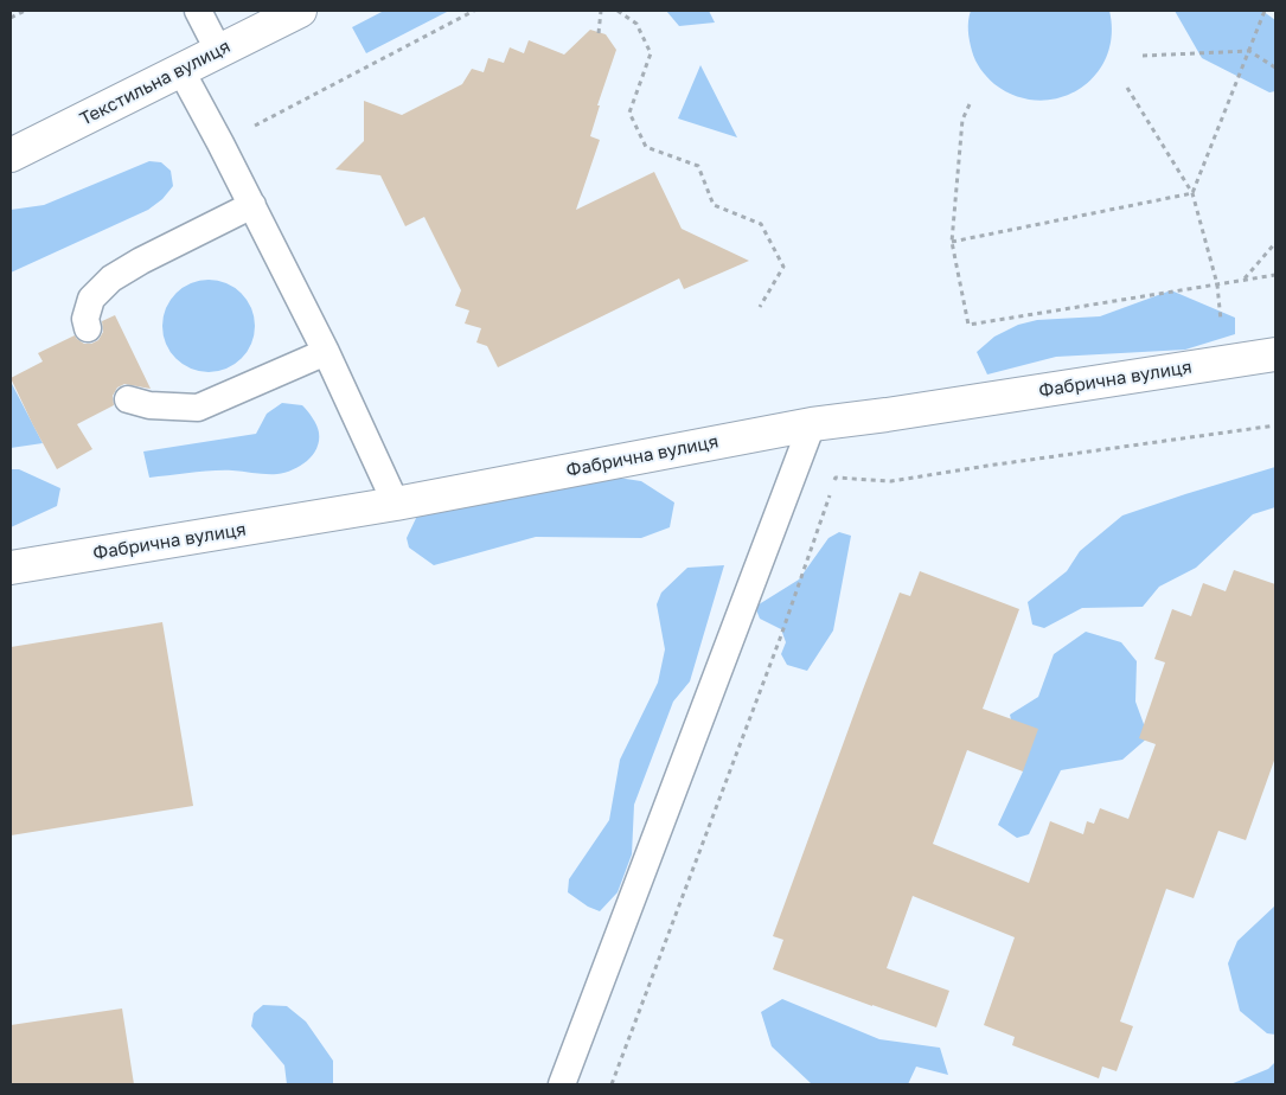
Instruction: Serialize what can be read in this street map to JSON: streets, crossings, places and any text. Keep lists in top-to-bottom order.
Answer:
{
  "streets": {
    "street": ["Текстильна вулиця", "Фабрична вулиця"]
  }
}
